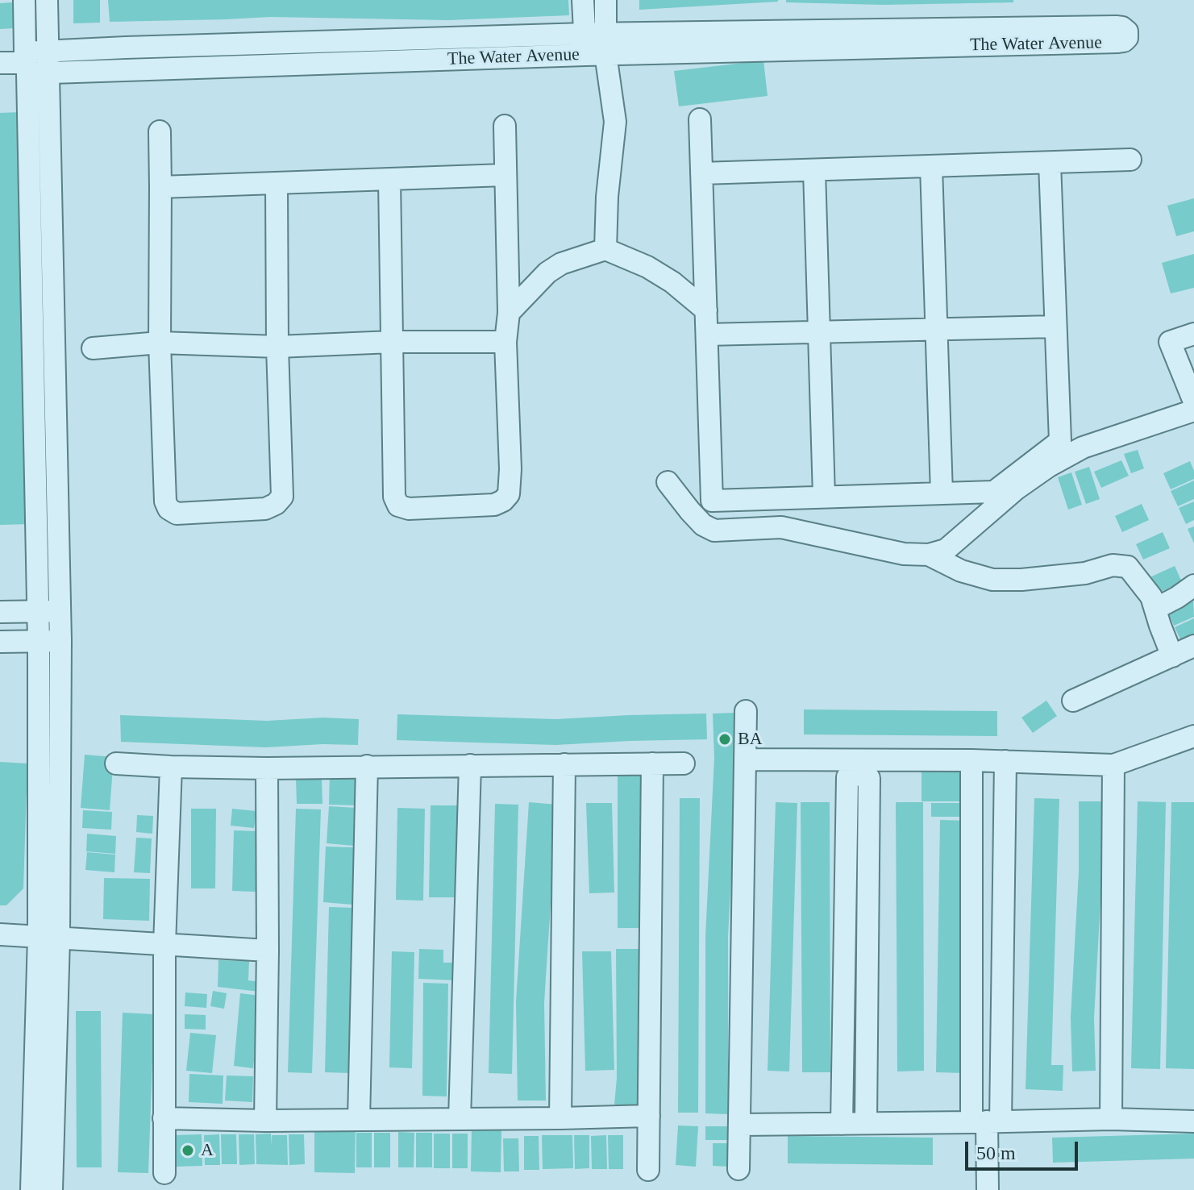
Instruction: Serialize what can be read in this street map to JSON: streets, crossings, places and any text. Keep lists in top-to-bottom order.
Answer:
{
  "streets": {
    "street": ["The Water Avenue"]
  },
  "places": ["BA", "A"],
  "scale_bar": "50 m"
}
